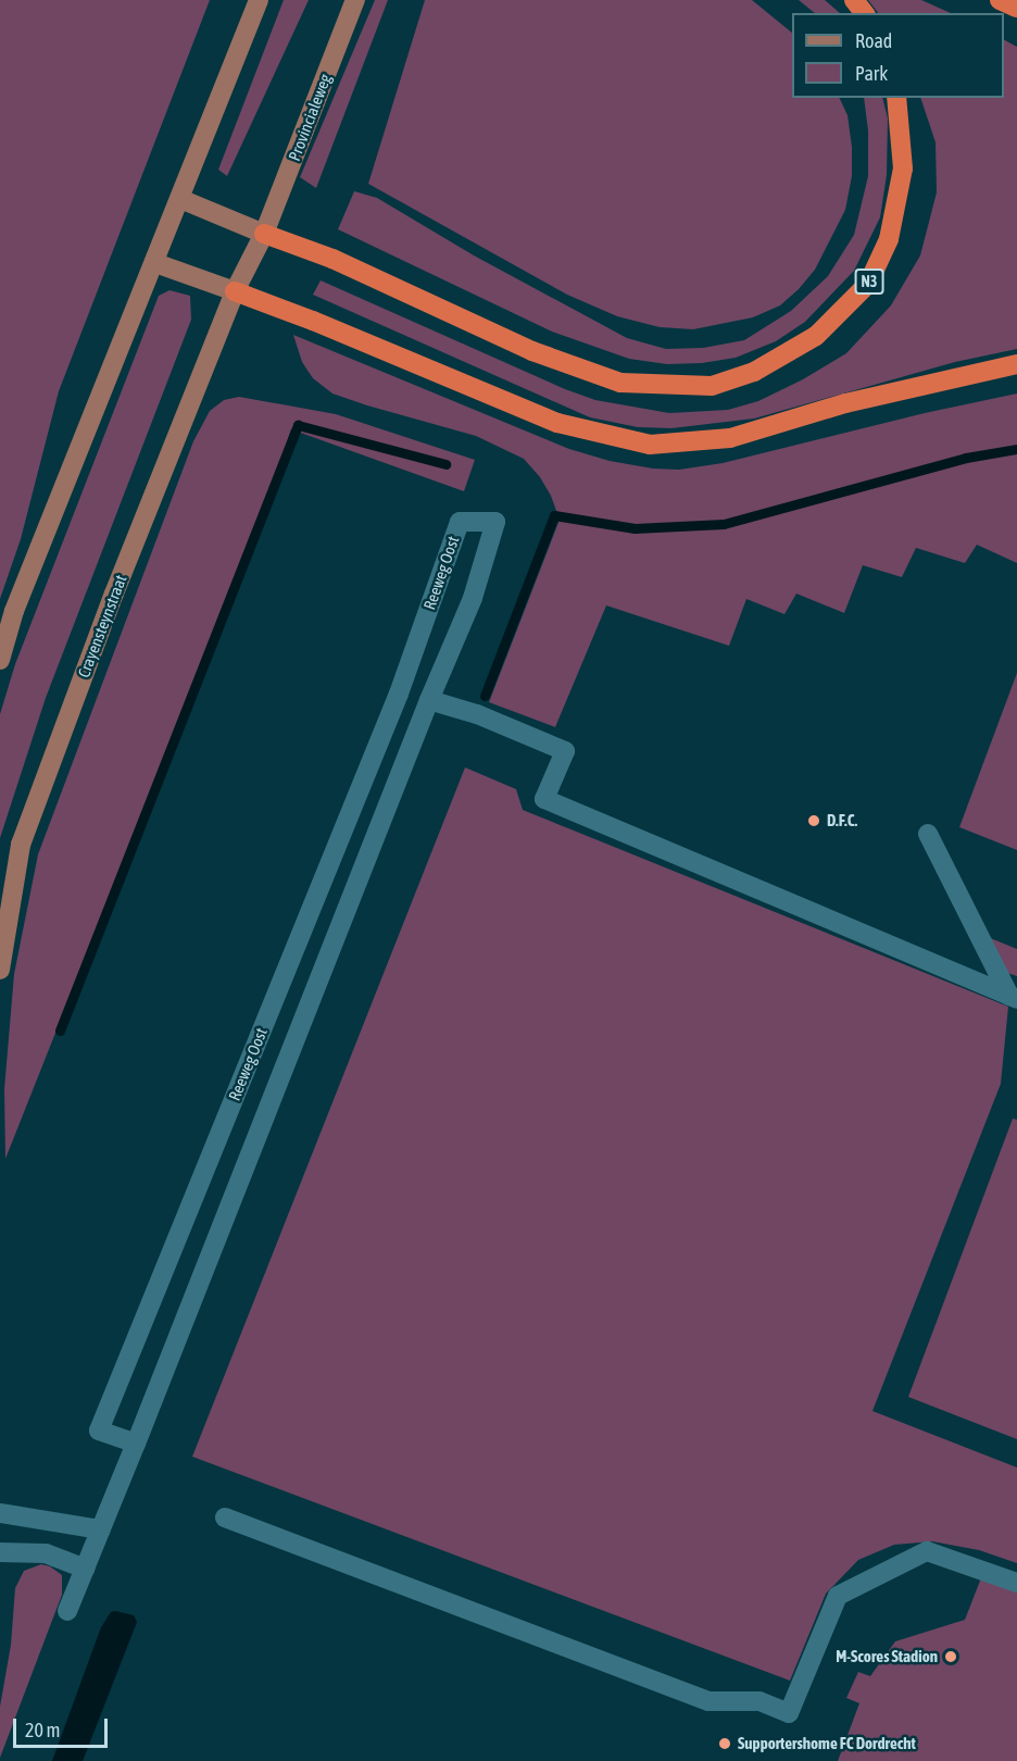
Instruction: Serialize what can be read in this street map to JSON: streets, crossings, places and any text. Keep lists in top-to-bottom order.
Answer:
{
  "streets": {
    "highway": ["N3"],
    "main road": ["Provincialeweg", "Crayensteynstraat"],
    "street": ["Reeweg Oost"]
  },
  "crossings": [
    ["Provincialeweg", "N3"],
    ["Provincialeweg", "Crayensteynstraat"]
  ],
  "places": ["D.F.C.", "M-Scores Stadion", "Supportershome FC Dordrecht"],
  "legend": ["Road", "Park"],
  "scale_bar": "20 m"
}
